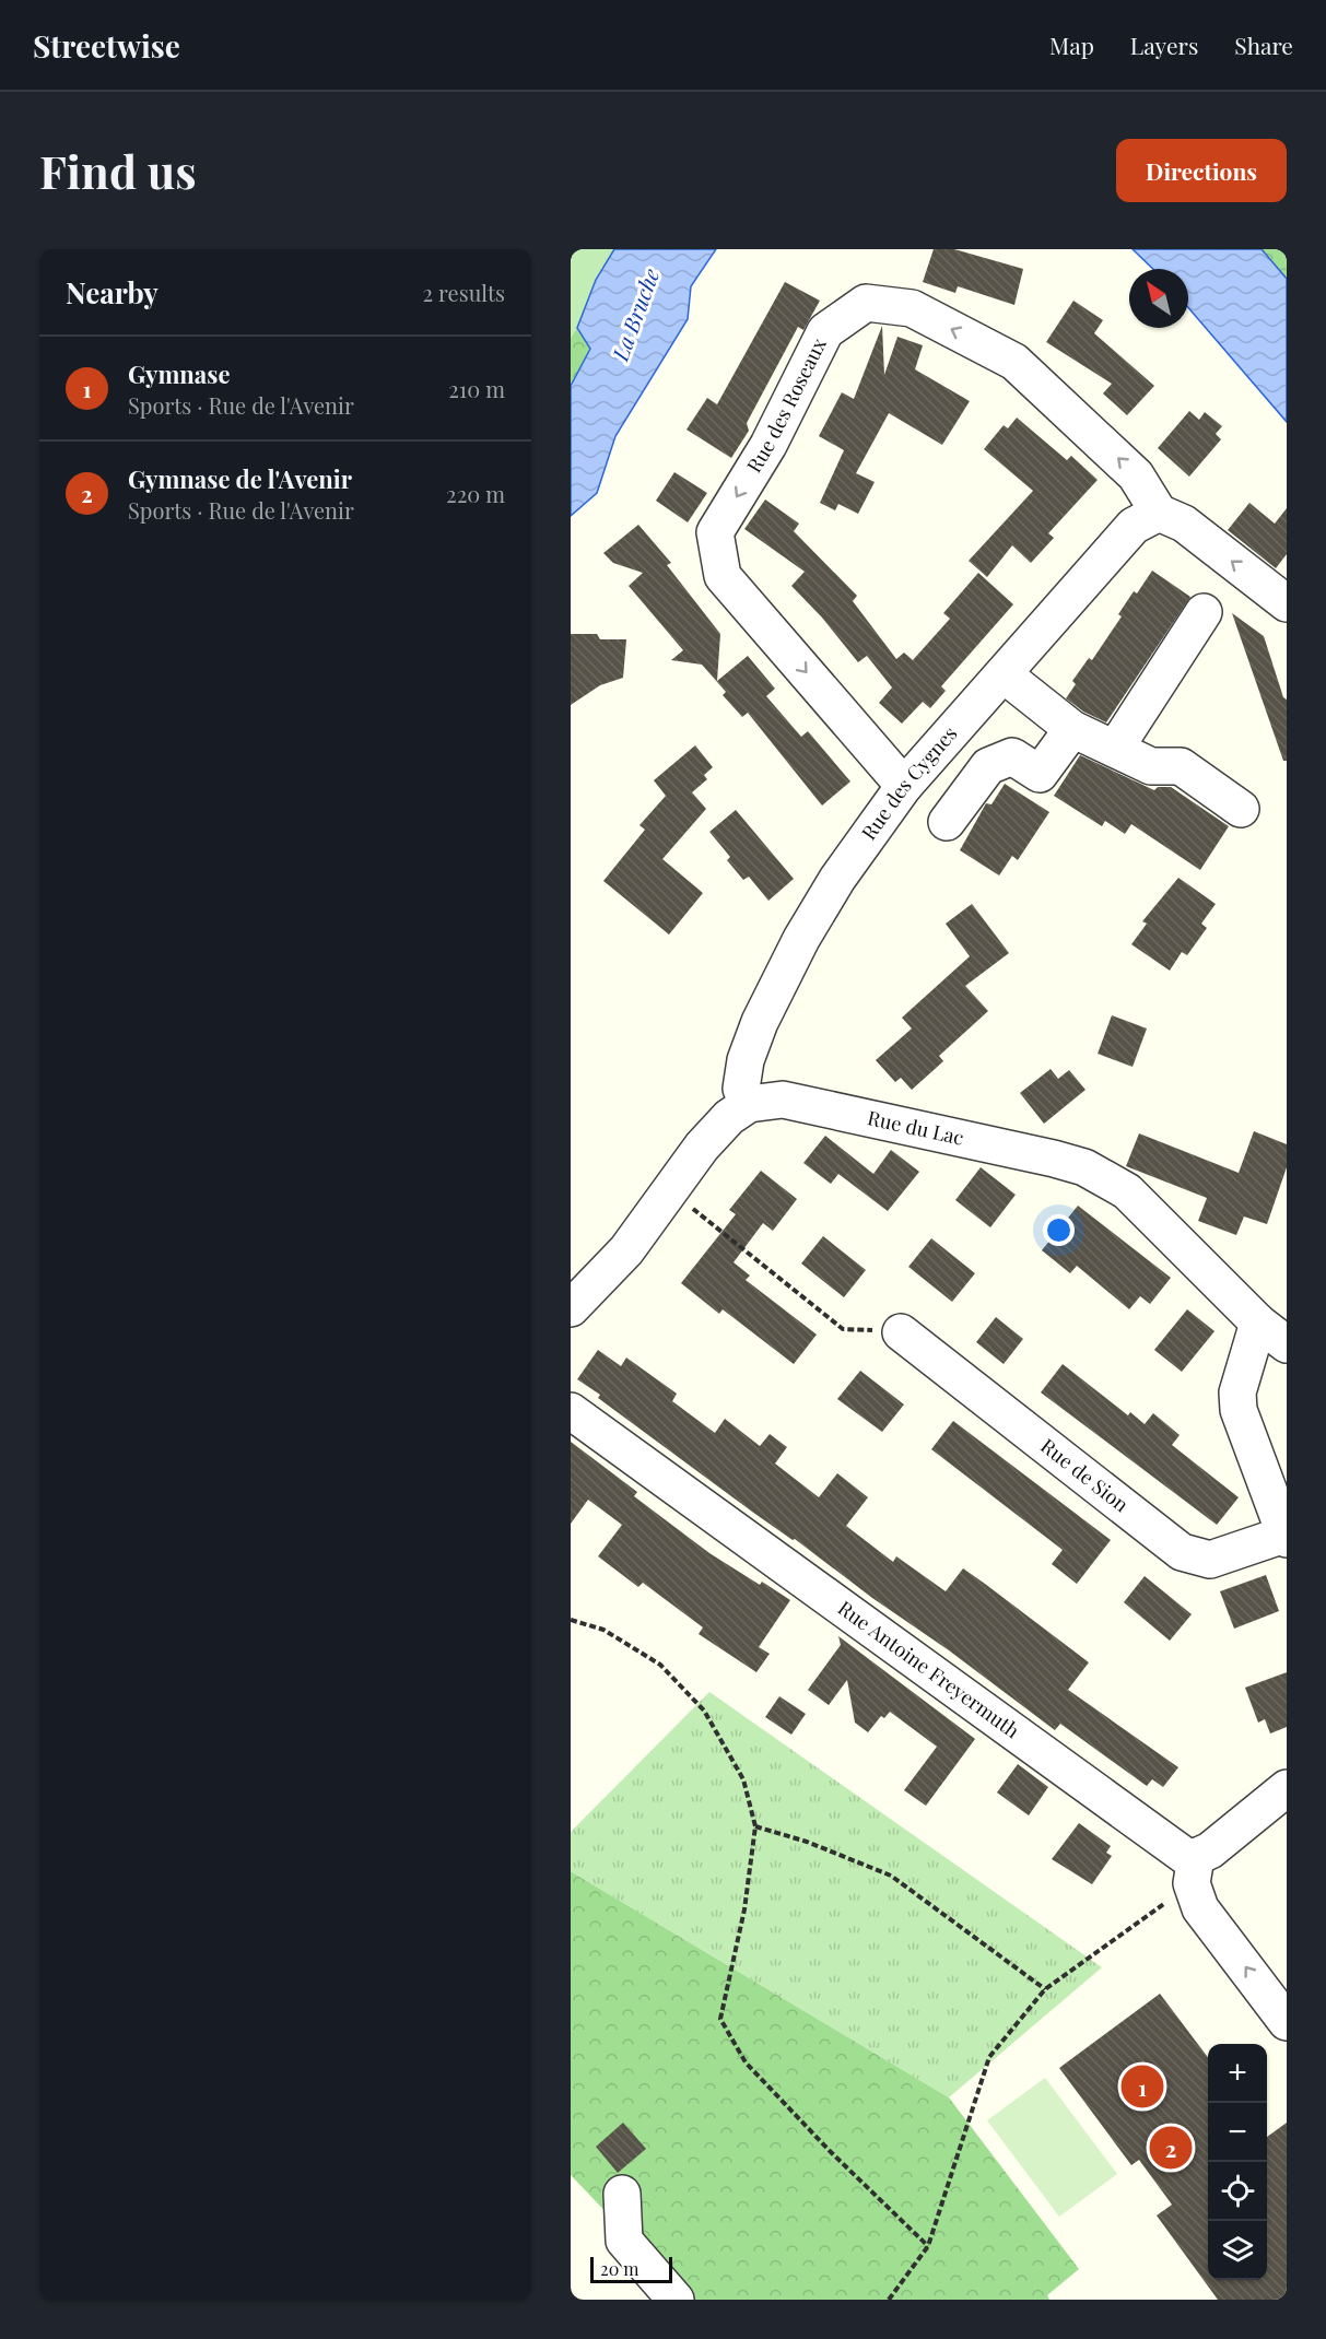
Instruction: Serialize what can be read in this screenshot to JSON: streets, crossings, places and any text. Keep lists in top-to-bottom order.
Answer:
{
  "streets": {
    "street": [
      "Rue des Roseaux",
      "Rue des Cygnes",
      "Rue du Lac",
      "Rue de Sion",
      "Rue Antoine Freyermuth"
    ]
  },
  "crossings": [
    ["Rue des Roseaux", "Rue des Cygnes"],
    ["Rue des Cygnes", "Rue du Lac"]
  ],
  "water": ["La Bruche"],
  "scale_bar": "20 m",
  "north": "top left",
  "page": {
    "header": "Streetwise",
    "nav": ["Map", "Layers", "Share"],
    "buttons": "Directions",
    "title": "Find us",
    "heading": ["Nearby", "2 results"],
    "list": [
      {
        "mark": "1",
        "name": "Gymnase",
        "note": "Sports · Rue de l'Avenir",
        "value": "210 m"
      },
      {
        "mark": "2",
        "name": "Gymnase de l'Avenir",
        "note": "Sports · Rue de l'Avenir",
        "value": "220 m"
      }
    ],
    "map_buttons": ["+", "−"],
    "pins": ["1", "2"],
    "scale": "20 m"
  }
}
